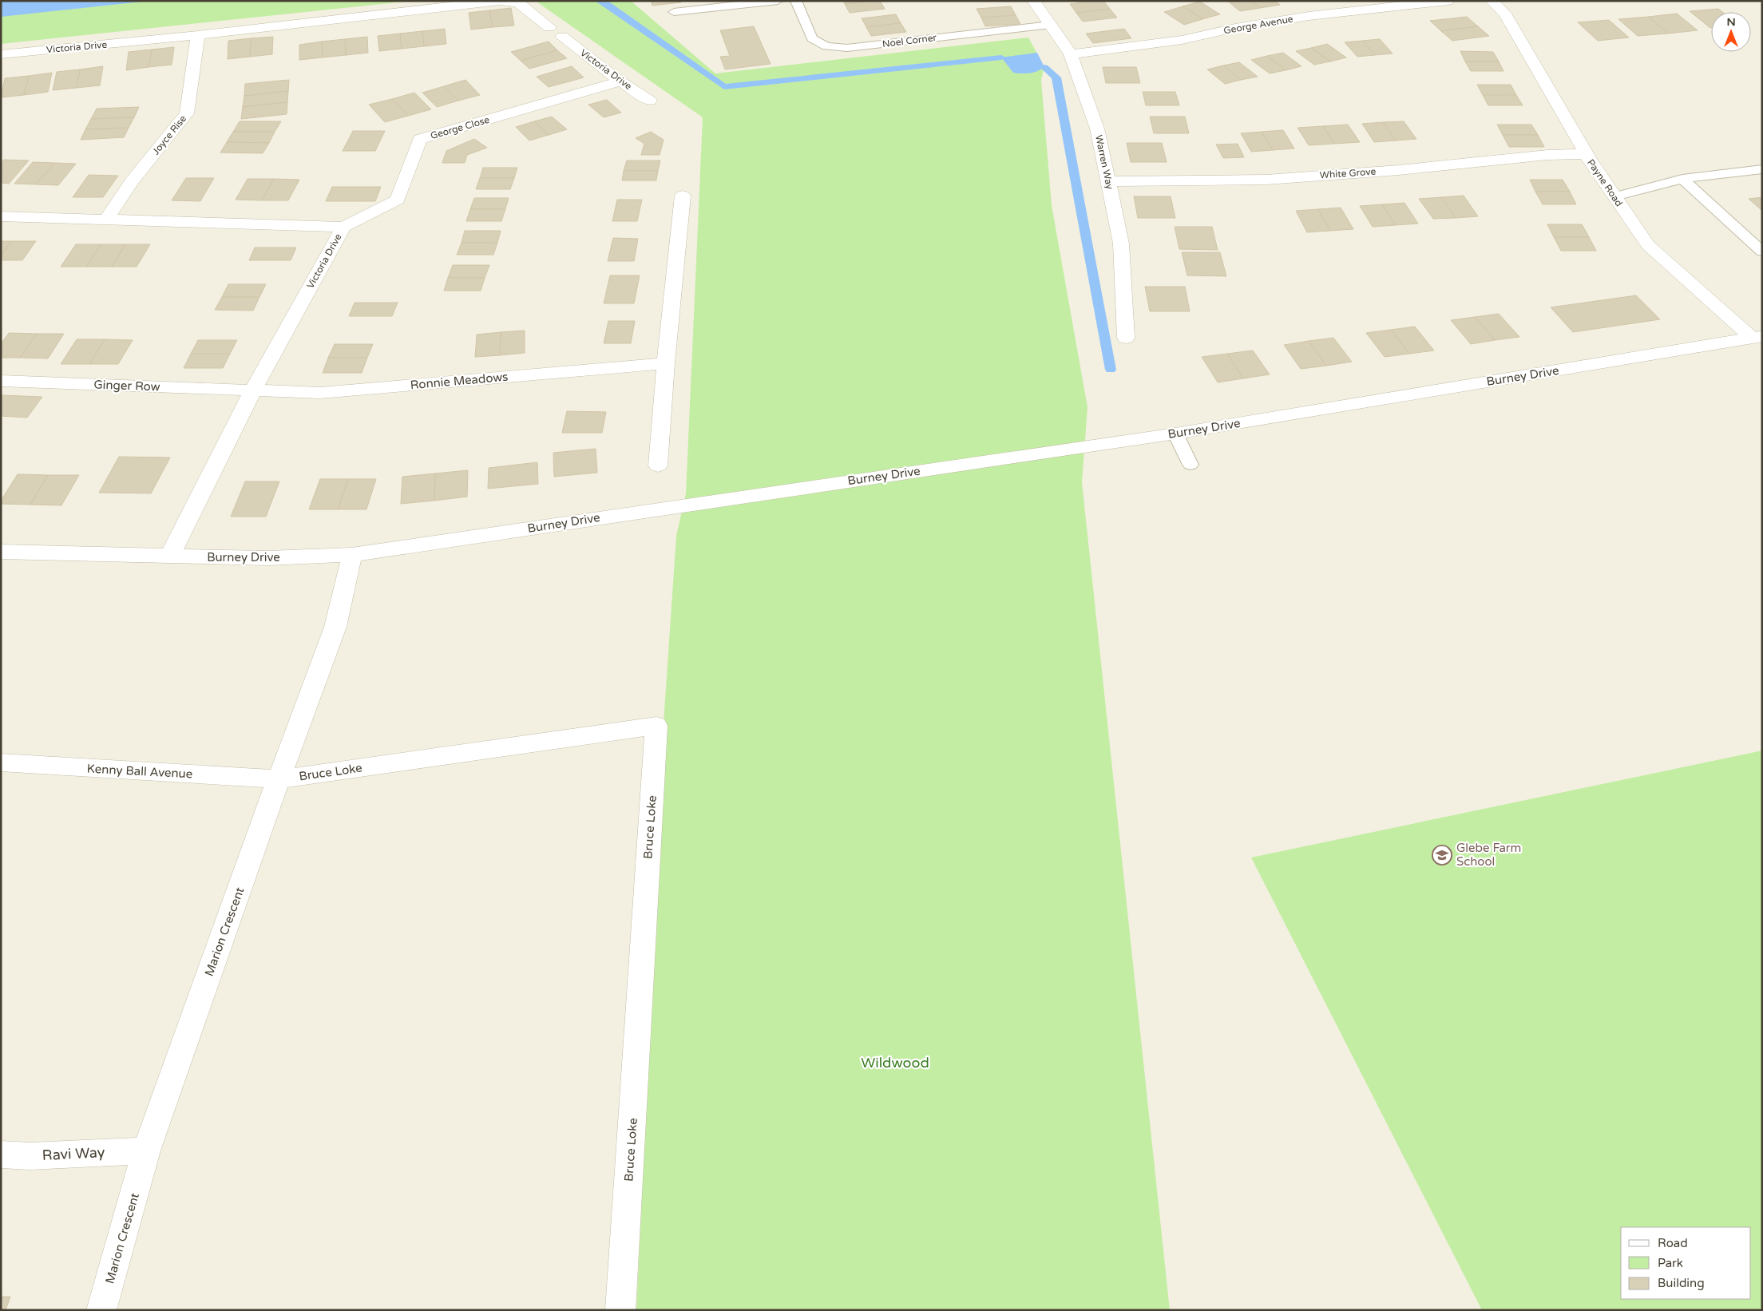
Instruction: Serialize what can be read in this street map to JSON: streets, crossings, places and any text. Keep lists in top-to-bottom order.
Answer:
{
  "streets": {
    "street": [
      "George Avenue",
      "Victoria Drive",
      "George Close",
      "Joyce Rise",
      "Warren Way",
      "White Grove",
      "Payne Road",
      "Burney Drive",
      "Ronnie Meadows",
      "Ginger Row",
      "Kenny Ball Avenue",
      "Bruce Loke",
      "Marion Crescent",
      "Ravi Way"
    ],
    "lane": ["Noel Corner"]
  },
  "crossings": [
    ["George Avenue", "Warren Way"],
    ["Noel Corner", "Warren Way"],
    ["Victoria Drive", "George Close"],
    ["Victoria Drive", "Joyce Rise"],
    ["Victoria Drive", "Burney Drive"],
    ["Victoria Drive", "Ronnie Meadows"],
    ["Victoria Drive", "Ginger Row"],
    ["Warren Way", "White Grove"],
    ["White Grove", "Payne Road"],
    ["Payne Road", "Burney Drive"],
    ["Burney Drive", "Marion Crescent"],
    ["Ronnie Meadows", "Ginger Row"],
    ["Kenny Ball Avenue", "Bruce Loke"],
    ["Kenny Ball Avenue", "Marion Crescent"],
    ["Bruce Loke", "Marion Crescent"],
    ["Marion Crescent", "Ravi Way"]
  ],
  "parks": ["Wildwood"],
  "places": {
    "school or university": ["Glebe Farm School"]
  },
  "legend": ["Road", "Park", "Building"],
  "north": "top"
}
